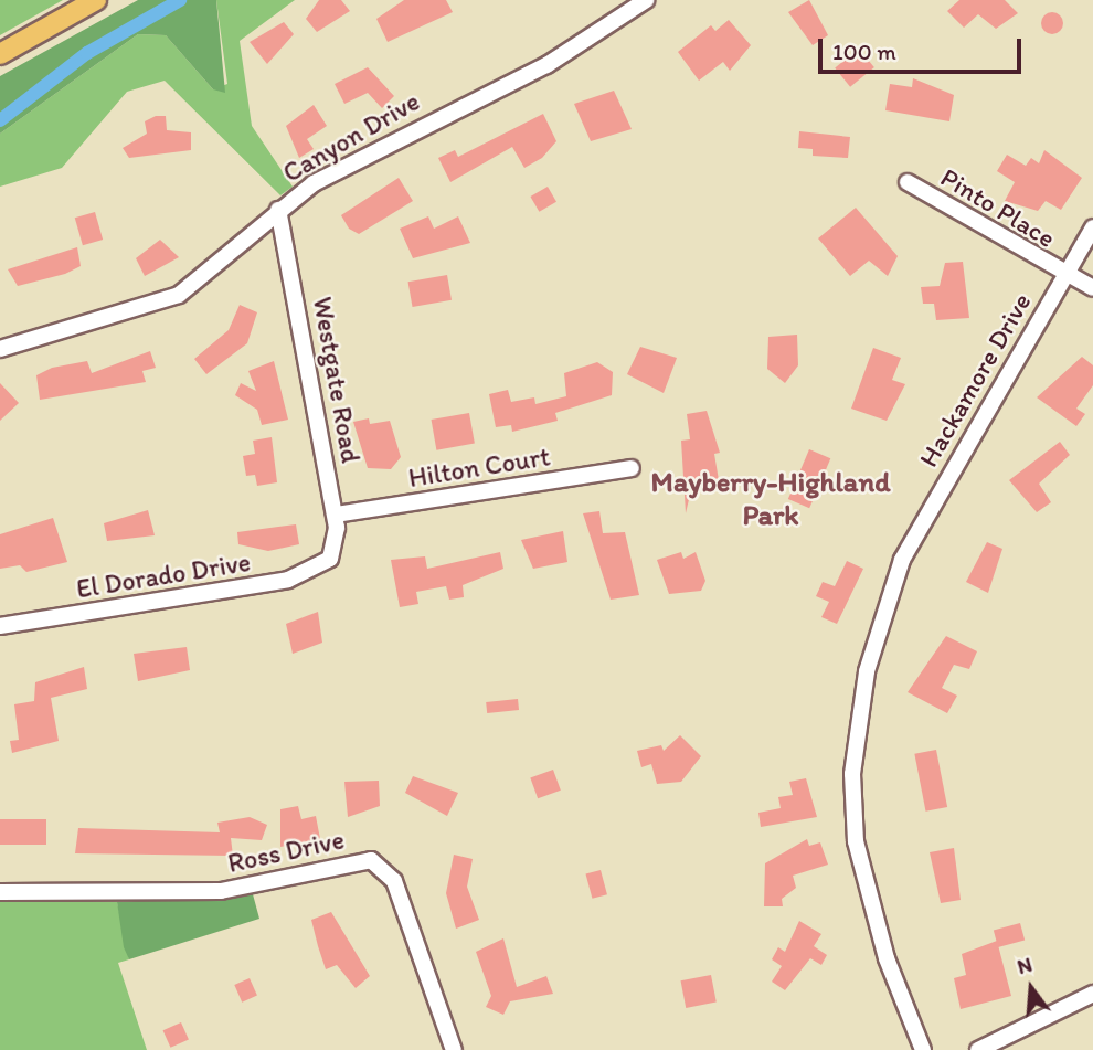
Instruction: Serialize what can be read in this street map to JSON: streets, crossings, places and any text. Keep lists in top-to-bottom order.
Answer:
{
  "streets": {
    "street": [
      "Canyon Drive",
      "Pinto Place",
      "Westgate Road",
      "Hackamore Drive",
      "Hilton Court",
      "El Dorado Drive",
      "Ross Drive"
    ]
  },
  "crossings": [
    ["Canyon Drive", "Westgate Road"],
    ["Pinto Place", "Hackamore Drive"],
    ["Westgate Road", "Hilton Court"],
    ["Westgate Road", "El Dorado Drive"]
  ],
  "districts": ["Mayberry-Highland Park"],
  "scale_bar": "100 m",
  "north": "top"
}
